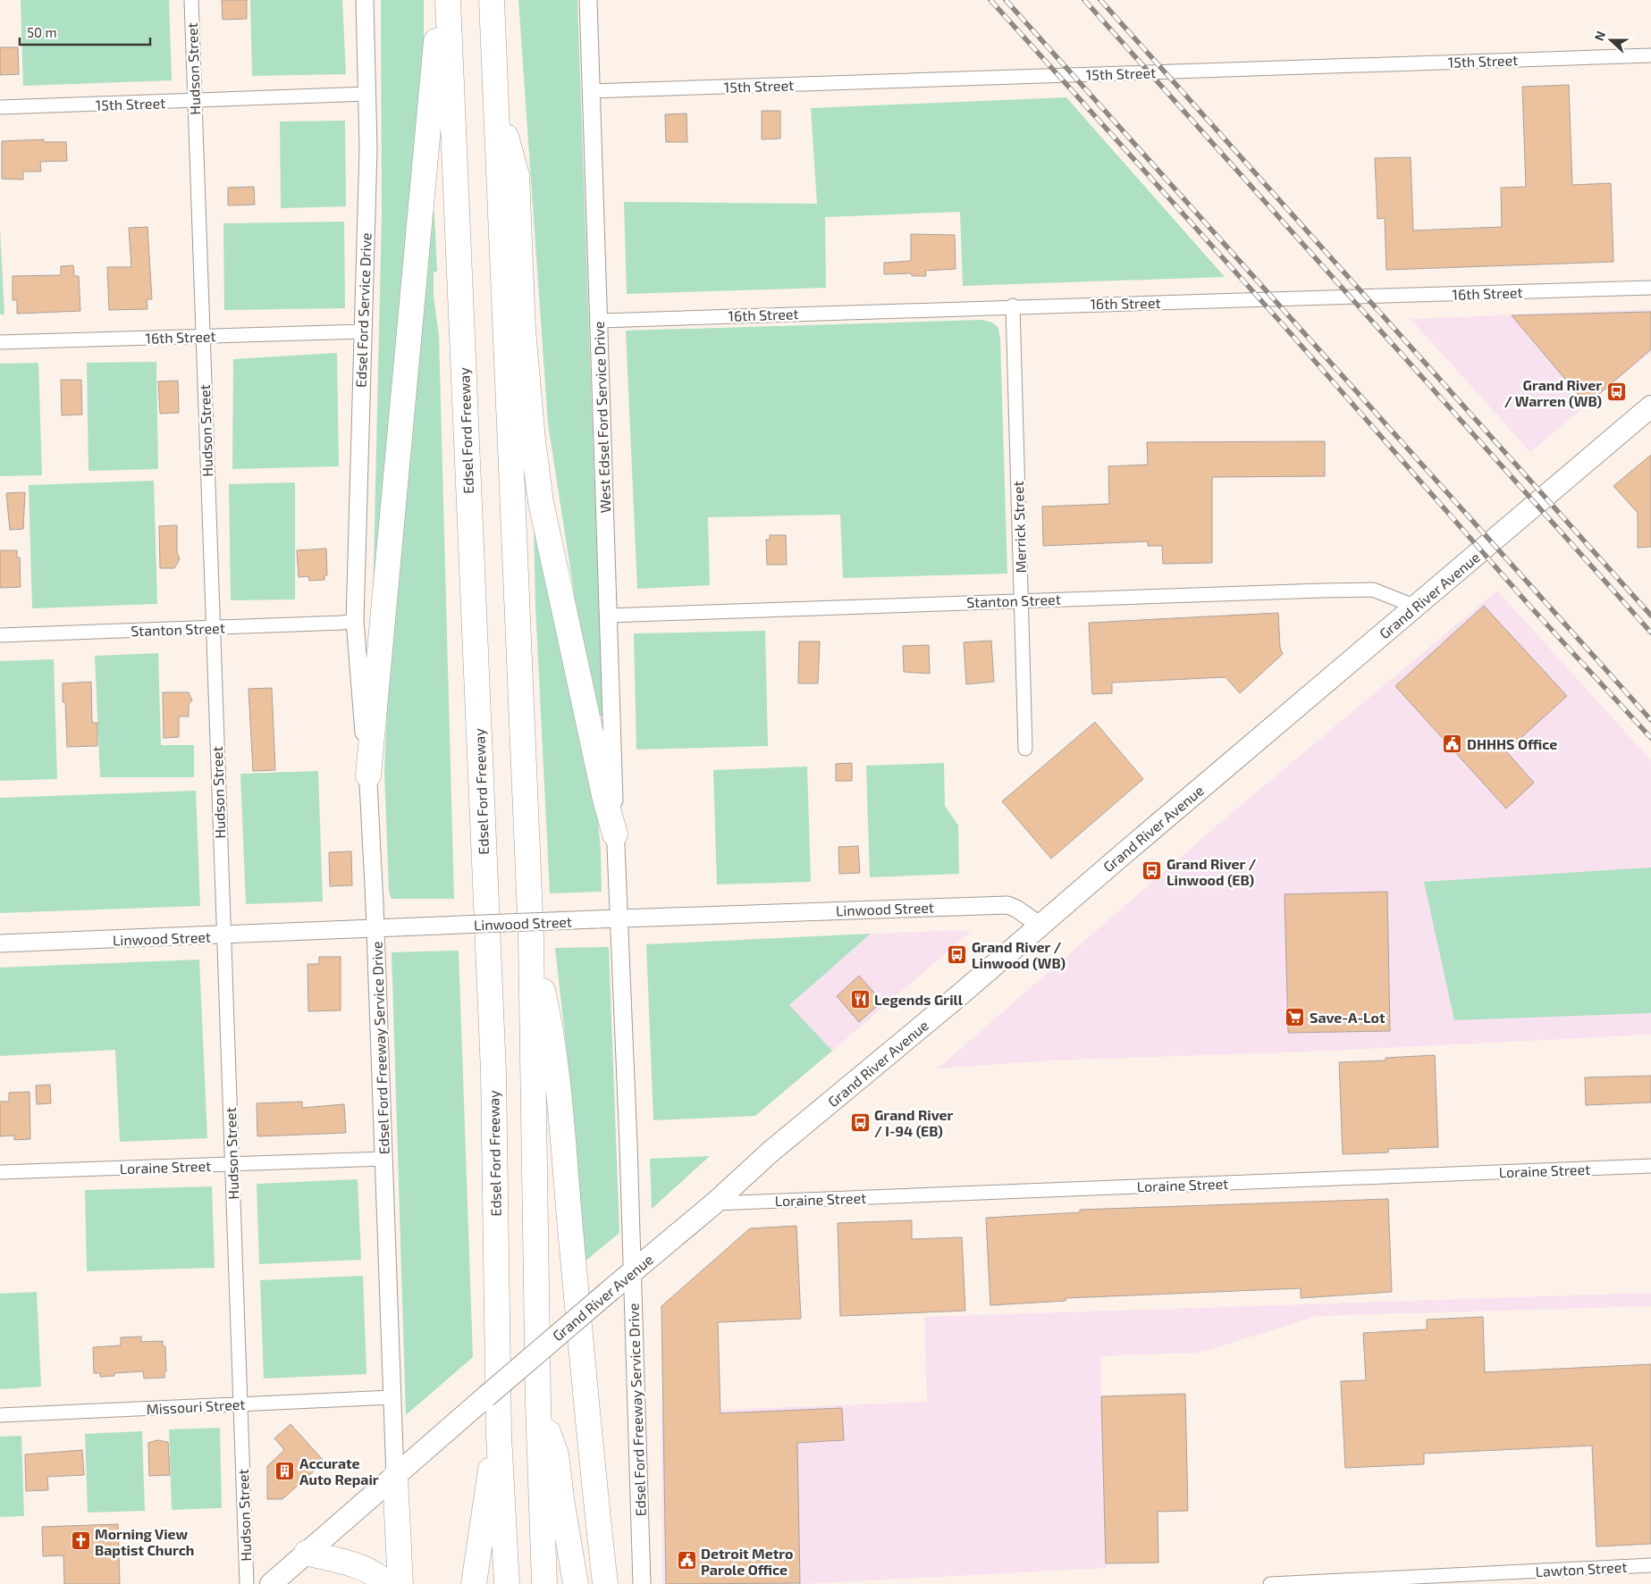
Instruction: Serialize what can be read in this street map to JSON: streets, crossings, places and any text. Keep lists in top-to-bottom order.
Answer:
{
  "streets": {
    "highway": ["Edsel Ford Freeway"],
    "main road": ["Grand River Avenue"],
    "street": [
      "15th Street",
      "Hudson Street",
      "16th Street",
      "Edsel Ford Service Drive",
      "West Edsel Ford Service Drive",
      "Merrick Street",
      "Stanton Street",
      "Linwood Street",
      "Edsel Ford Freeway Service Drive",
      "Loraine Street",
      "Missouri Street",
      "Lawton Street"
    ]
  },
  "crossings": [
    ["15th Street", "Hudson Street"],
    ["15th Street", "Edsel Ford Service Drive"],
    ["15th Street", "West Edsel Ford Service Drive"],
    ["Hudson Street", "16th Street"],
    ["Hudson Street", "Stanton Street"],
    ["Hudson Street", "Linwood Street"],
    ["Hudson Street", "Loraine Street"],
    ["Hudson Street", "Missouri Street"],
    ["16th Street", "Edsel Ford Service Drive"],
    ["16th Street", "West Edsel Ford Service Drive"],
    ["16th Street", "Merrick Street"],
    ["Edsel Ford Service Drive", "Stanton Street"],
    ["Edsel Ford Service Drive", "Edsel Ford Freeway Service Drive"],
    ["West Edsel Ford Service Drive", "Stanton Street"],
    ["West Edsel Ford Service Drive", "Edsel Ford Freeway Service Drive"],
    ["Merrick Street", "Stanton Street"],
    ["Grand River Avenue", "Stanton Street"],
    ["Grand River Avenue", "Linwood Street"],
    ["Grand River Avenue", "Edsel Ford Freeway Service Drive"],
    ["Grand River Avenue", "Loraine Street"],
    ["Stanton Street", "Edsel Ford Freeway Service Drive"],
    ["Linwood Street", "Edsel Ford Freeway Service Drive"],
    ["Edsel Ford Freeway Service Drive", "Loraine Street"],
    ["Edsel Ford Freeway Service Drive", "Missouri Street"]
  ],
  "places": {
    "bus stop": [
      "Grand River / Warren (WB)",
      "Grand River / Linwood (EB)",
      "Grand River / Linwood (WB)",
      "Grand River / I-94 (EB)"
    ],
    "public building": ["DHHHS Office", "Detroit Metro Parole Office"],
    "restaurant": ["Legends Grill"],
    "supermarket": ["Save-A-Lot"],
    "building": ["Accurate Auto Repair"],
    "church": ["Morning View Baptist Church"]
  },
  "scale_bar": "50 m",
  "north": "left"
}
